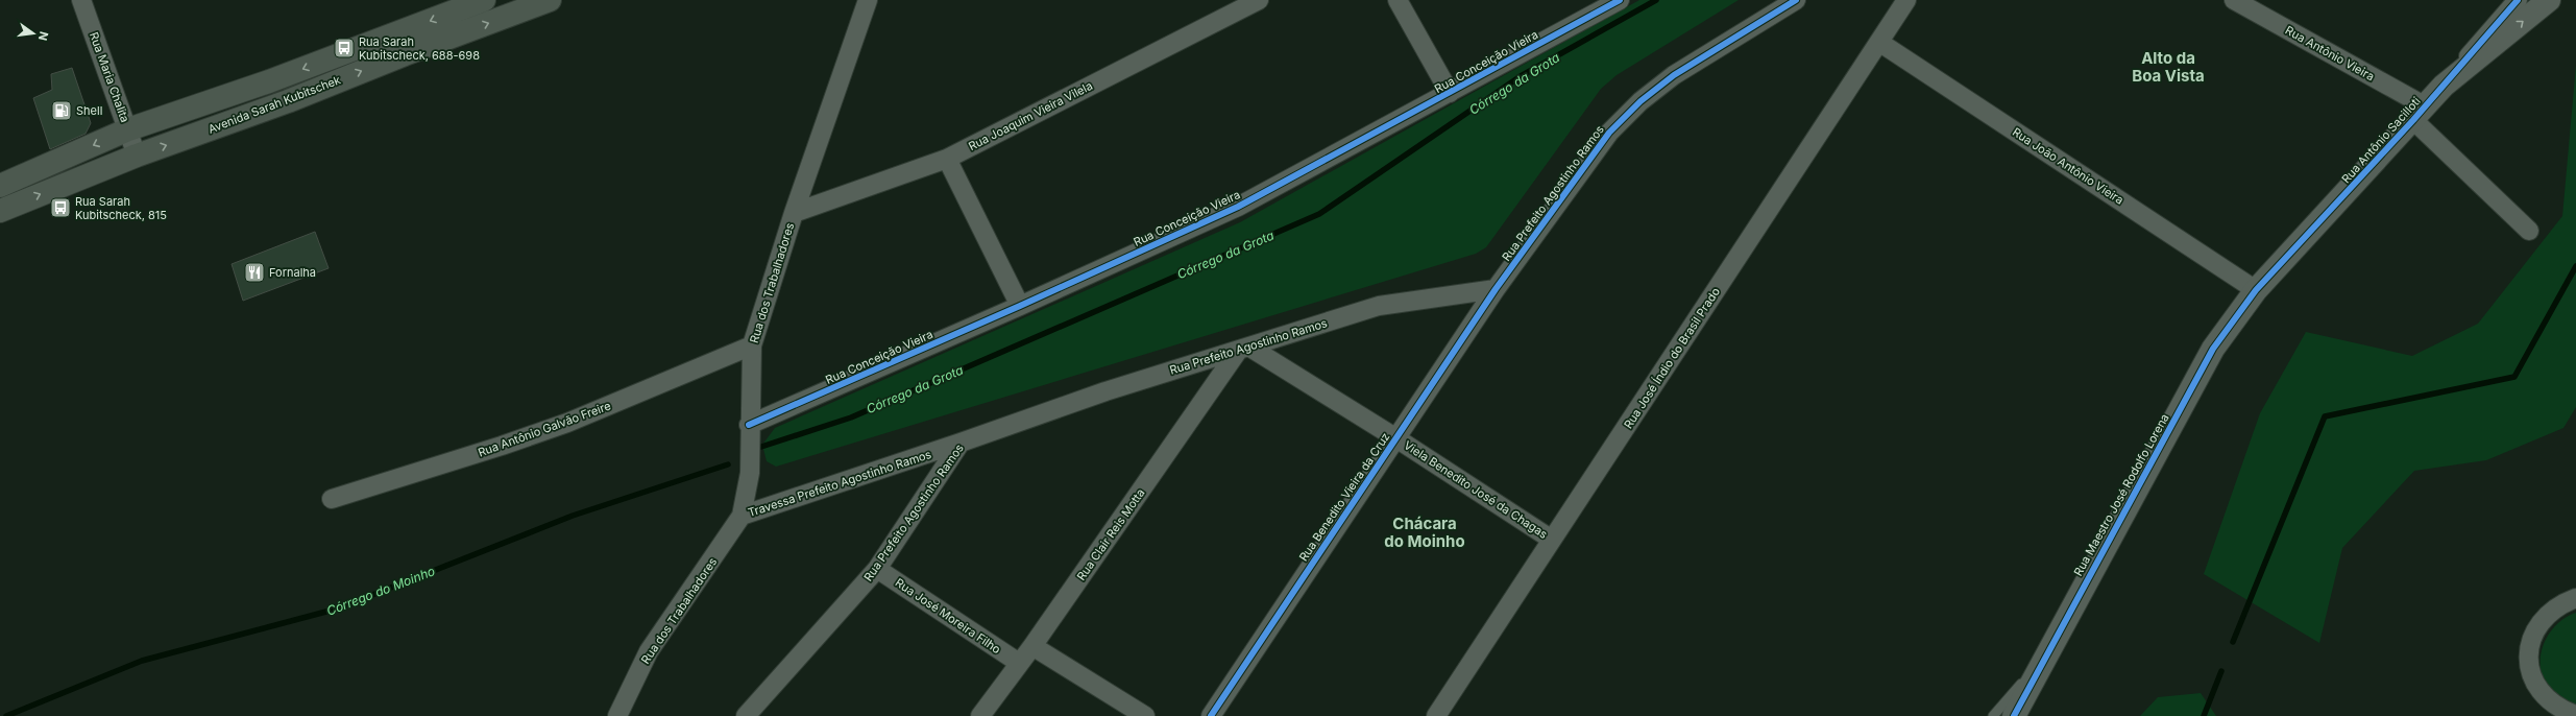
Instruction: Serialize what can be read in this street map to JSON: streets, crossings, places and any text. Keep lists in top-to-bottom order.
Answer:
{
  "streets": {
    "main road": ["Avenida Sarah Kubitschek"],
    "street": [
      "Rua Antônio Vieira",
      "Rua Conceição Vieira",
      "Rua Maria Chalita",
      "Rua Joaquim Vieira Vilela",
      "Rua Antônio Sacilloti",
      "Rua João Antônio Vieira",
      "Rua Prefeito Agostinho Ramos",
      "Rua dos Trabalhadores",
      "Rua José Índio do Brasil Prado",
      "Rua Antônio Galvão Freire",
      "Travessa Prefeito Agostinho Ramos",
      "Viela Benedito José da Chagas",
      "Rua Maestro José Rodolfo Lorena",
      "Rua Benedito Vieira da Cruz",
      "Rua Clair Reis Motta",
      "Rua José Moreira Filho"
    ]
  },
  "crossings": [
    ["Rua Antônio Vieira", "Rua Antônio Sacilloti"],
    ["Rua Conceição Vieira", "Rua dos Trabalhadores"],
    ["Rua Maria Chalita", "Avenida Sarah Kubitschek"],
    ["Rua Joaquim Vieira Vilela", "Rua dos Trabalhadores"],
    ["Rua Antônio Sacilloti", "Rua João Antônio Vieira"],
    ["Rua Antônio Sacilloti", "Rua Maestro José Rodolfo Lorena"],
    ["Rua João Antônio Vieira", "Rua José Índio do Brasil Prado"],
    ["Rua João Antônio Vieira", "Rua Maestro José Rodolfo Lorena"],
    ["Rua Prefeito Agostinho Ramos", "Travessa Prefeito Agostinho Ramos"],
    ["Rua Prefeito Agostinho Ramos", "Viela Benedito José da Chagas"],
    ["Rua Prefeito Agostinho Ramos", "Rua Benedito Vieira da Cruz"],
    ["Rua Prefeito Agostinho Ramos", "Rua Clair Reis Motta"],
    ["Rua Prefeito Agostinho Ramos", "Rua José Moreira Filho"],
    ["Rua dos Trabalhadores", "Rua Antônio Galvão Freire"],
    ["Rua dos Trabalhadores", "Travessa Prefeito Agostinho Ramos"],
    ["Rua José Índio do Brasil Prado", "Viela Benedito José da Chagas"],
    ["Viela Benedito José da Chagas", "Rua Benedito Vieira da Cruz"],
    ["Viela Benedito José da Chagas", "Rua Clair Reis Motta"],
    ["Rua Clair Reis Motta", "Rua José Moreira Filho"]
  ],
  "districts": ["Alto da Boa Vista", "Chácara do Moinho"],
  "water": ["Córrego da Grota", "Córrego do Moinho"],
  "places": {
    "bus stop": ["Rua Sarah Kubitscheck, 688-698", "Rua Sarah Kubitscheck, 815"],
    "fuel station": ["Shell"],
    "restaurant": ["Fornalha"]
  },
  "north": "right"
}
